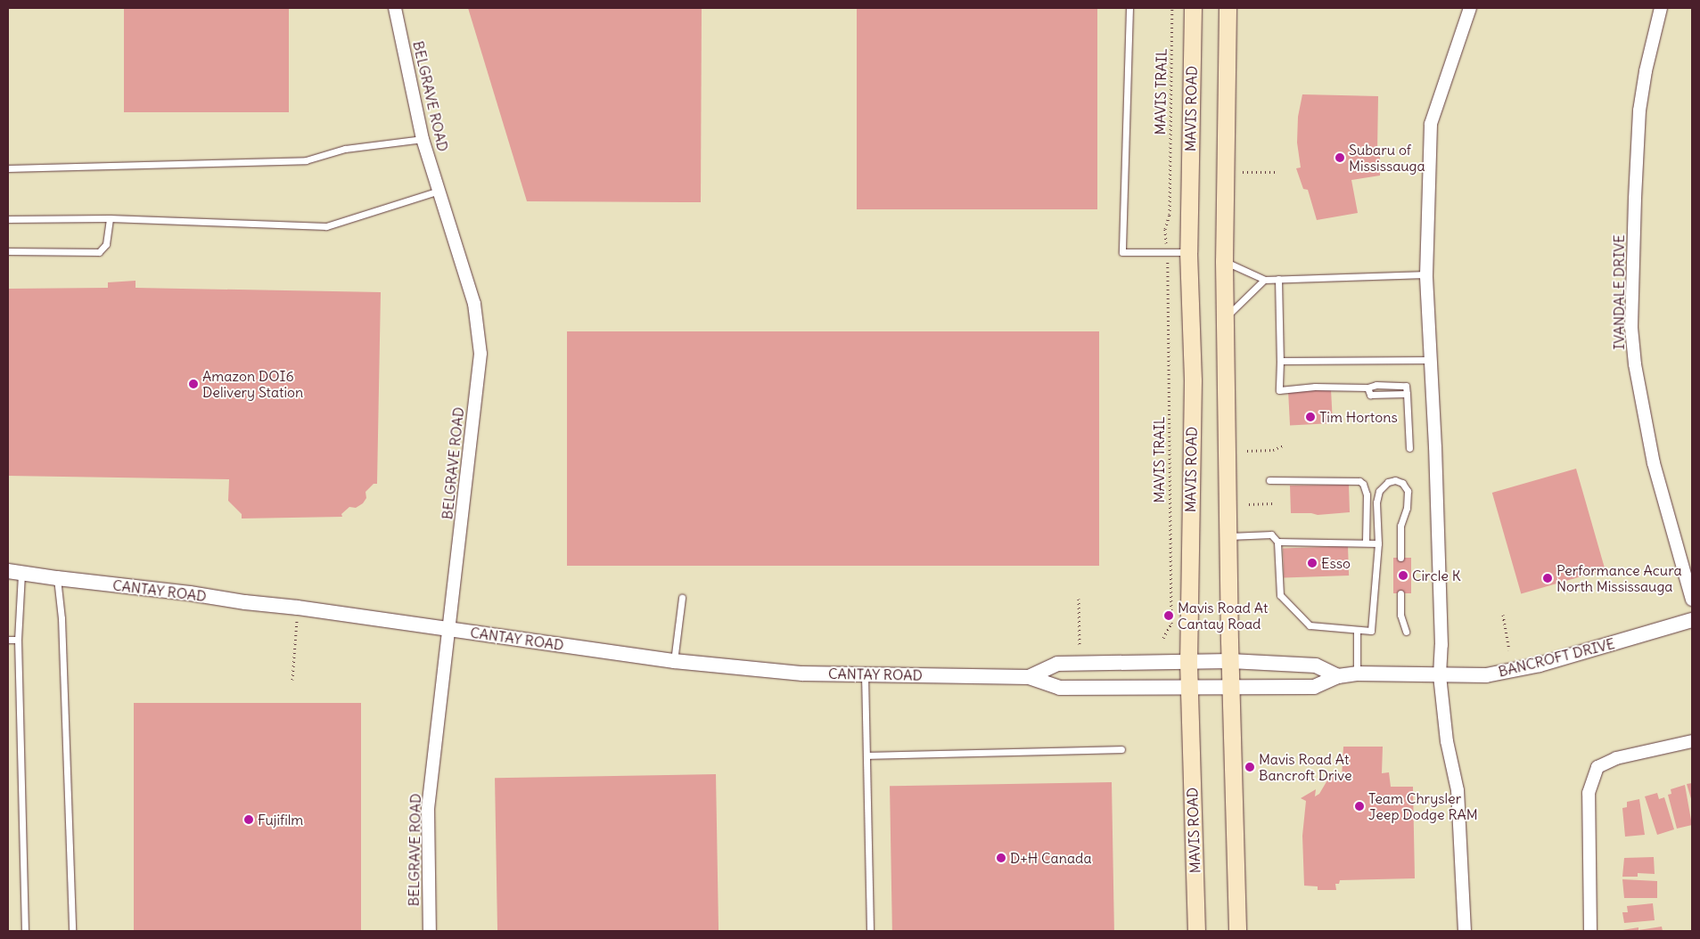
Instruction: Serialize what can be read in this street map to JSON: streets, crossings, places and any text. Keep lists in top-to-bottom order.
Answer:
{
  "streets": {
    "main road": ["MAVIS ROAD"],
    "street": [
      "BELGRAVE ROAD",
      "IVANDALE DRIVE",
      "CANTAY ROAD",
      "BANCROFT DRIVE"
    ],
    "path": ["MAVIS TRAIL"]
  },
  "crossings": [
    ["BELGRAVE ROAD", "CANTAY ROAD"],
    ["MAVIS ROAD", "CANTAY ROAD"],
    ["CANTAY ROAD", "BANCROFT DRIVE"]
  ],
  "places": [
    "Subaru of Mississauga",
    "Amazon DOI6 Delivery Station",
    "Tim Hortons",
    "Esso",
    "Circle K",
    "Performance Acura North Mississauga",
    "Mavis Road At Cantay Road",
    "Mavis Road At Bancroft Drive",
    "Team Chrysler Jeep Dodge RAM",
    "Fujifilm",
    "D+H Canada"
  ]
}
